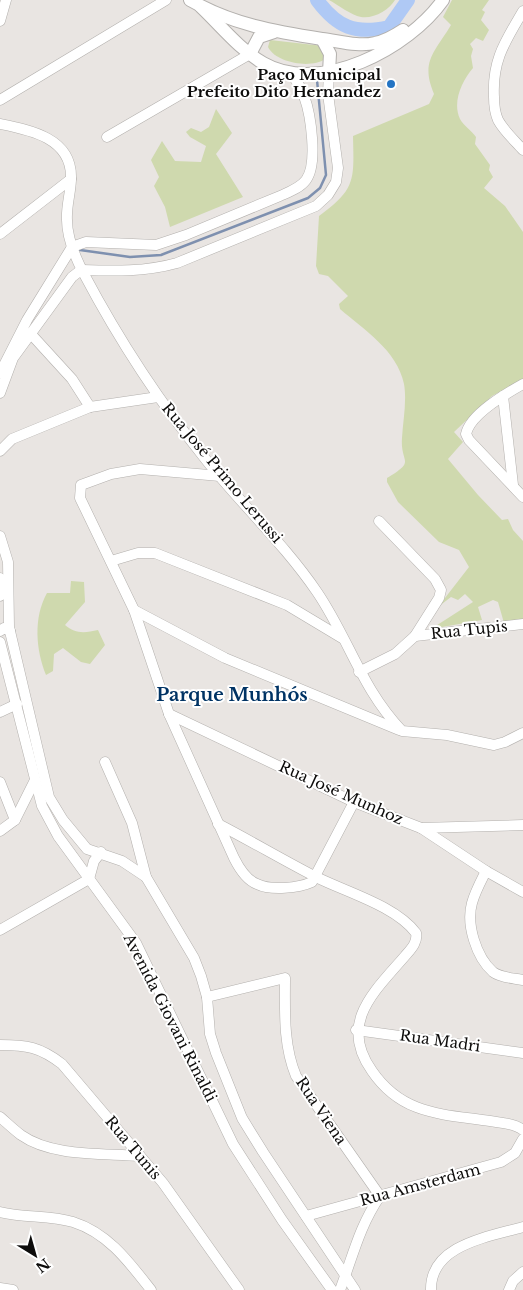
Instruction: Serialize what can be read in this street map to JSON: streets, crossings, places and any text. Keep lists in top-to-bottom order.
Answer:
{
  "streets": {
    "street": [
      "Rua José Primo Lerussi",
      "Rua Tupis",
      "Rua José Munhoz",
      "Avenida Giovani Rinaldi",
      "Rua Madri",
      "Rua Viena",
      "Rua Tunis",
      "Rua Amsterdam"
    ]
  },
  "crossings": [
    ["Avenida Giovani Rinaldi", "Rua Viena"],
    ["Avenida Giovani Rinaldi", "Rua Amsterdam"],
    ["Rua Viena", "Rua Amsterdam"]
  ],
  "districts": ["Parque Munhós"],
  "places": ["Paço Municipal Prefeito Dito Hernandez"],
  "north": "bottom right"
}
